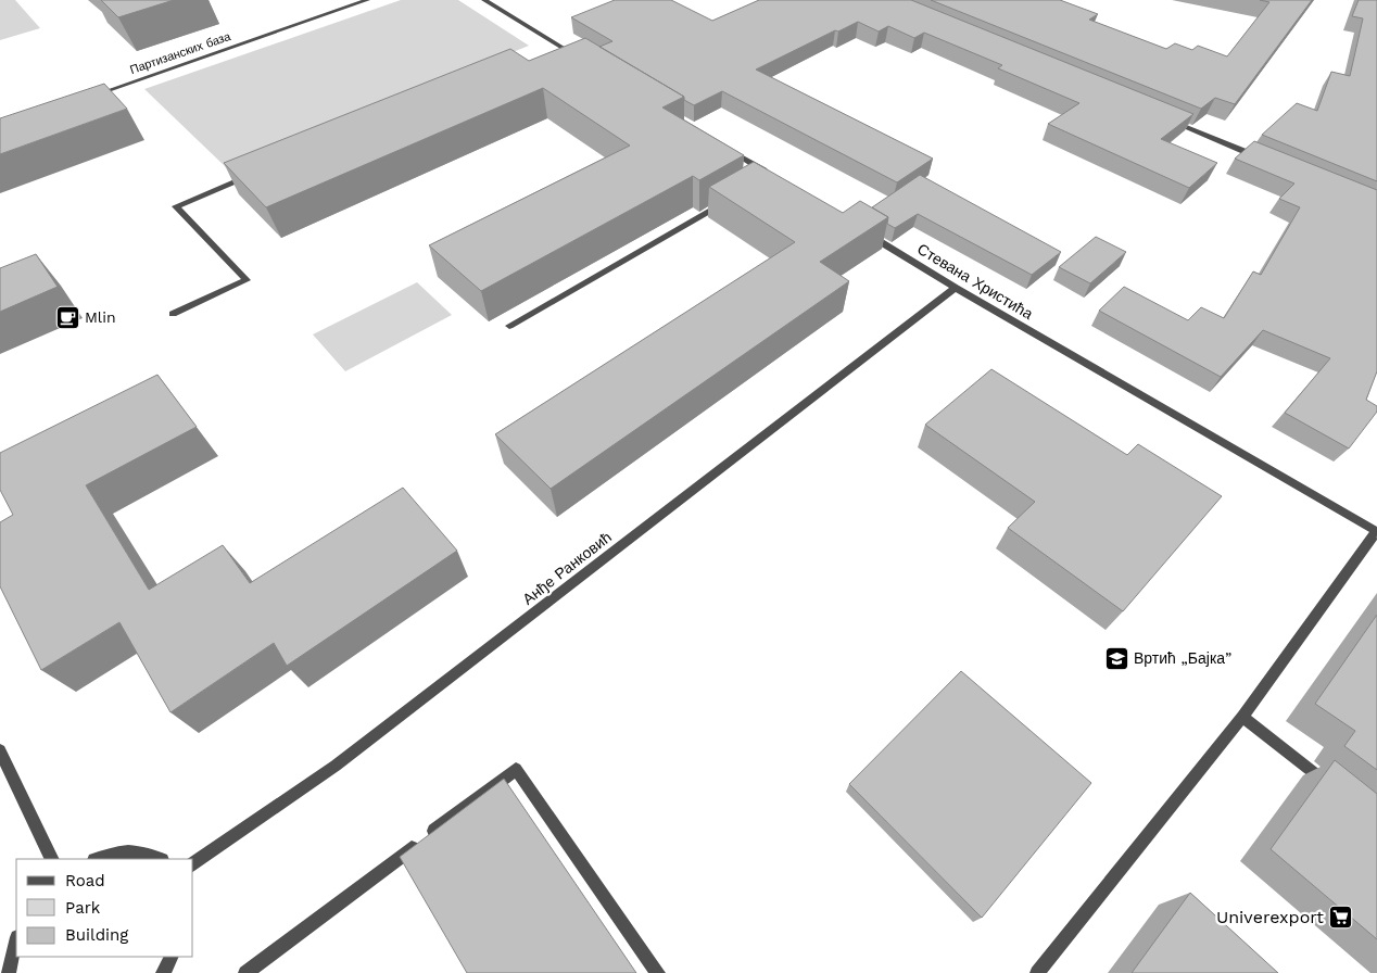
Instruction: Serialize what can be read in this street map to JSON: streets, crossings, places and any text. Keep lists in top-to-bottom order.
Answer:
{
  "streets": {
    "street": ["Партизанских база", "Стевана Христића", "Анђе Ранковић"]
  },
  "crossings": [
    ["Стевана Христића", "Анђе Ранковић"]
  ],
  "places": {
    "cafe": ["Mlin"],
    "school or university": ["Вртић „Бајка”"],
    "supermarket": ["Univerexport"]
  },
  "legend": ["Road", "Park", "Building"]
}
